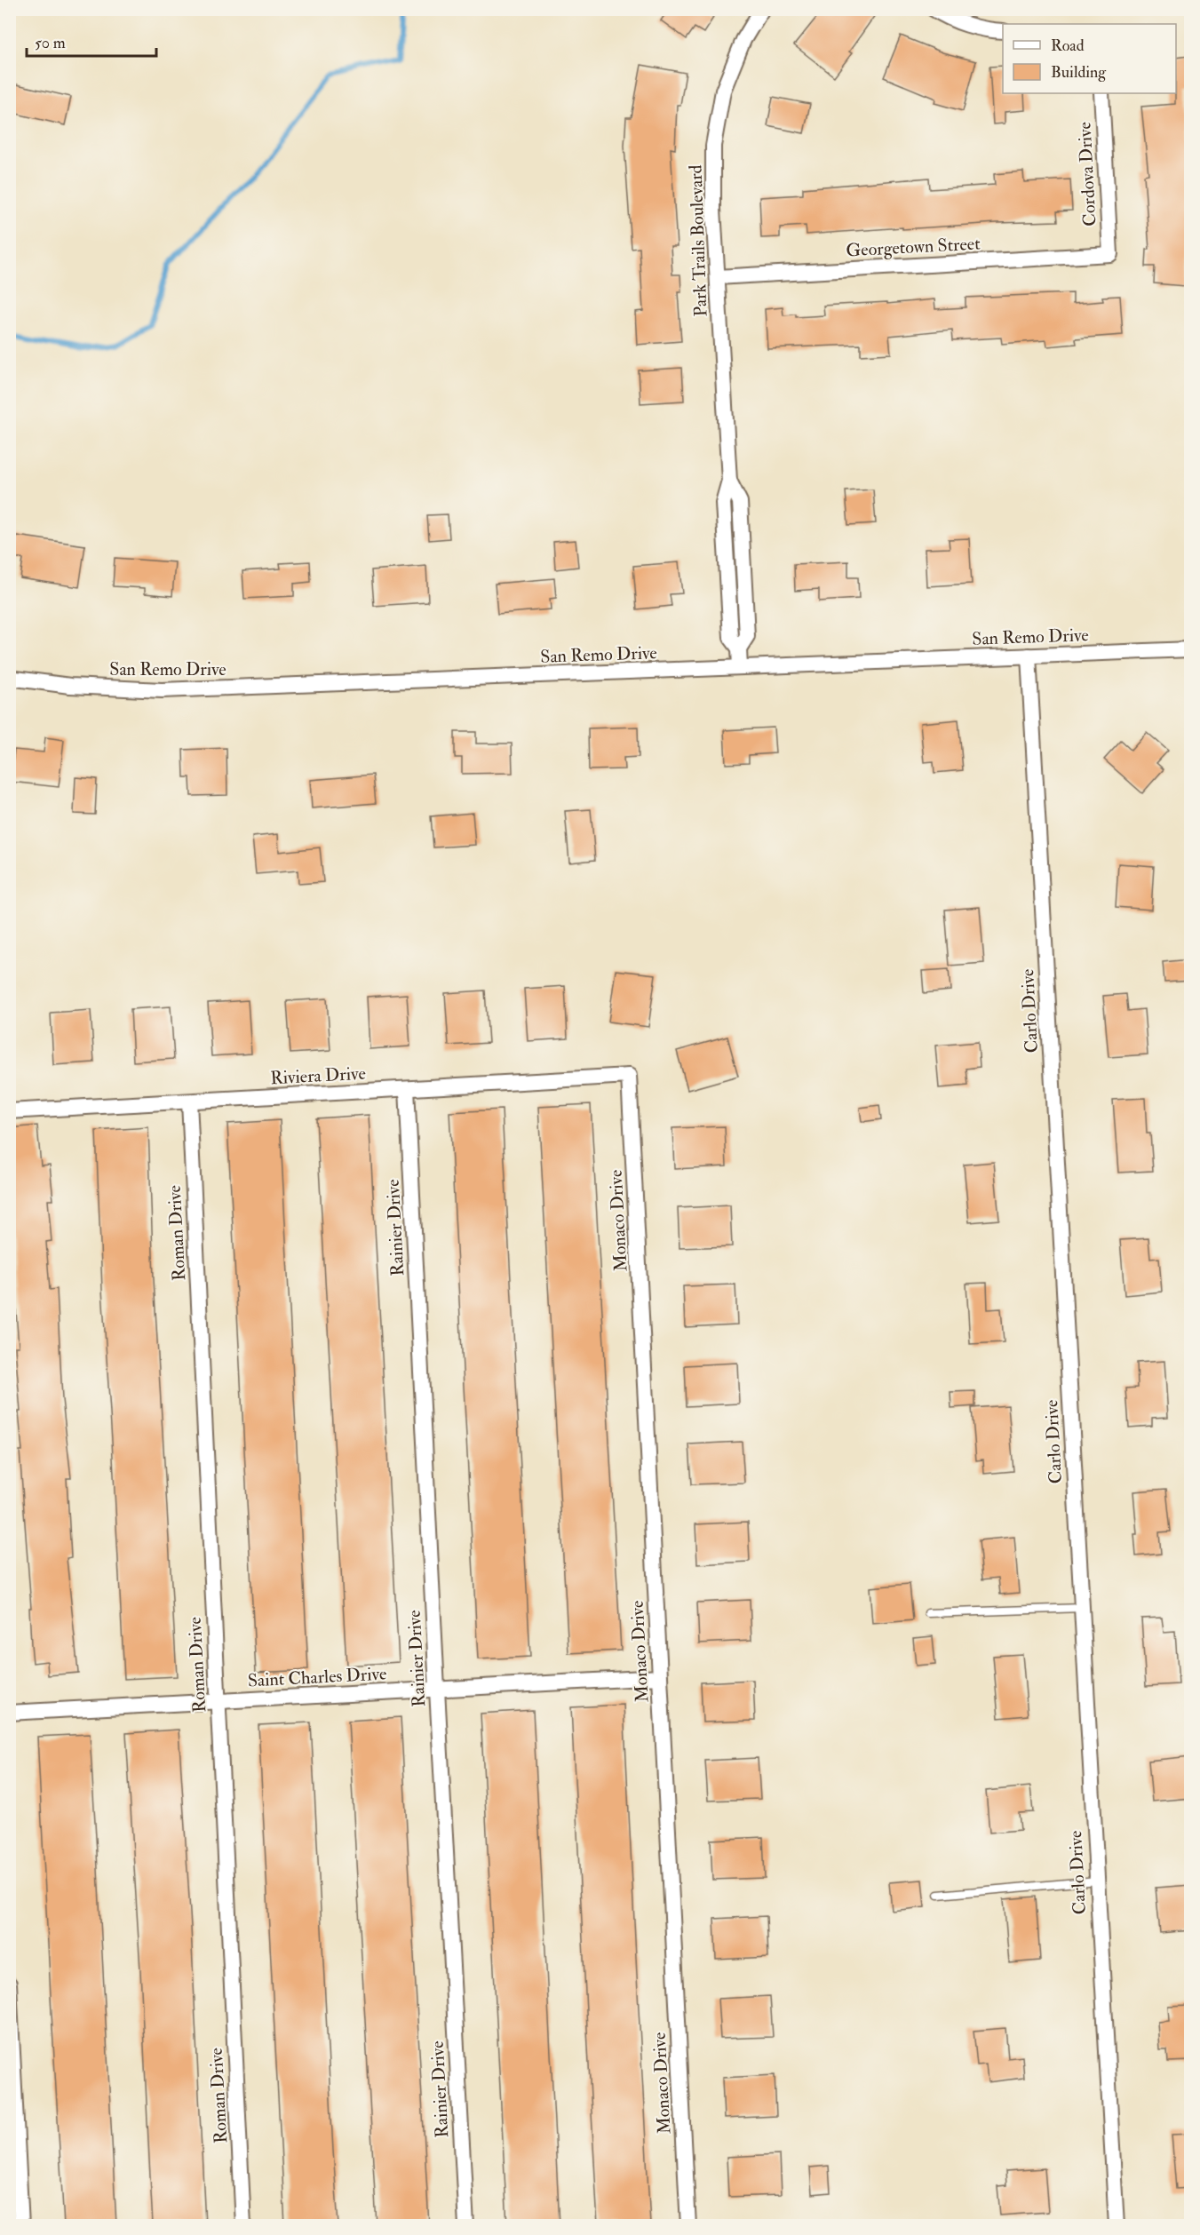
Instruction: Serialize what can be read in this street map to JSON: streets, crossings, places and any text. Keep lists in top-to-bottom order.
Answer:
{
  "streets": {
    "street": [
      "Cordova Drive",
      "Park Trails Boulevard",
      "Georgetown Street",
      "San Remo Drive",
      "Carlo Drive",
      "Riviera Drive",
      "Monaco Drive",
      "Rainier Drive",
      "Roman Drive",
      "Saint Charles Drive"
    ]
  },
  "crossings": [
    ["Cordova Drive", "Georgetown Street"],
    ["Park Trails Boulevard", "Georgetown Street"],
    ["Park Trails Boulevard", "San Remo Drive"],
    ["San Remo Drive", "Carlo Drive"],
    ["Riviera Drive", "Monaco Drive"],
    ["Riviera Drive", "Rainier Drive"],
    ["Riviera Drive", "Roman Drive"],
    ["Monaco Drive", "Saint Charles Drive"],
    ["Rainier Drive", "Saint Charles Drive"],
    ["Roman Drive", "Saint Charles Drive"]
  ],
  "legend": ["Road", "Building"],
  "scale_bar": "50 m"
}
